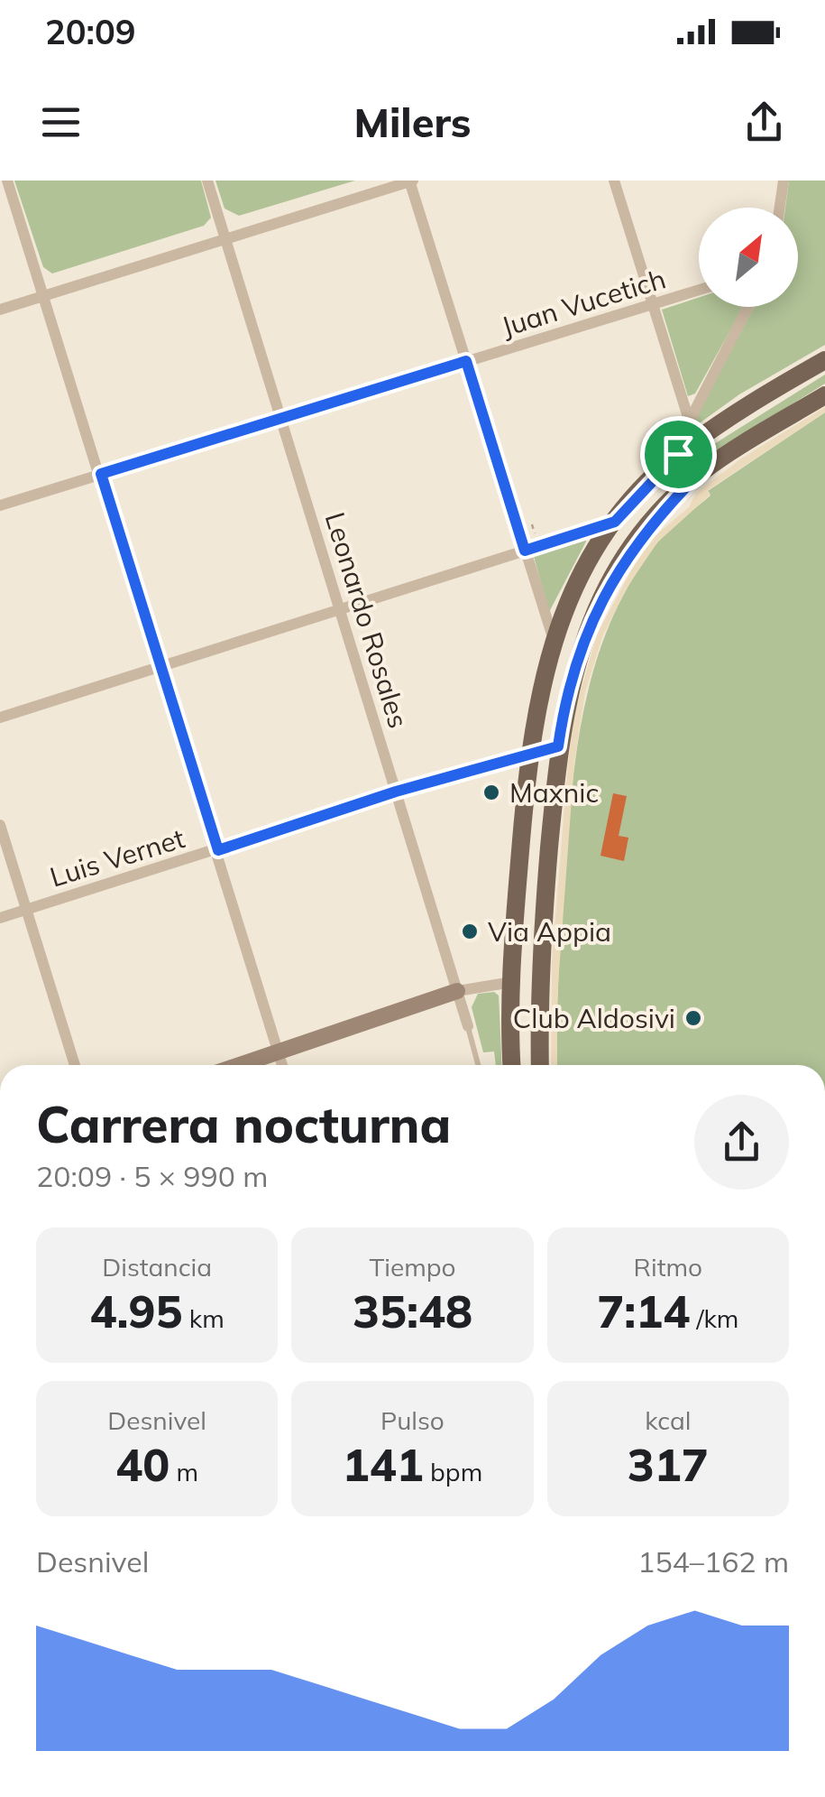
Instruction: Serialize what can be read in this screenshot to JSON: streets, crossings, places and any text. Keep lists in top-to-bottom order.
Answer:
{
  "streets": {
    "street": ["Juan Vucetich", "Leonardo Rosales", "Luis Vernet"]
  },
  "crossings": [
    ["Juan Vucetich", "Leonardo Rosales"],
    ["Leonardo Rosales", "Luis Vernet"]
  ],
  "places": ["Maxnic", "Via Appia", "Club Aldosivi"],
  "north": "top right",
  "page": {
    "status": "20:09",
    "header": "Milers",
    "heading": ["Carrera nocturna", "20:09 · 5 × 990 m"],
    "stats": [
      ["Distancia", "4.95 km"],
      ["Tiempo", "35:48"],
      ["Ritmo", "7:14 /km"],
      ["Desnivel", "40 m"],
      ["Pulso", "141 bpm"],
      ["kcal", "317"]
    ],
    "chart": ["Desnivel", "154–162 m"]
  }
}
